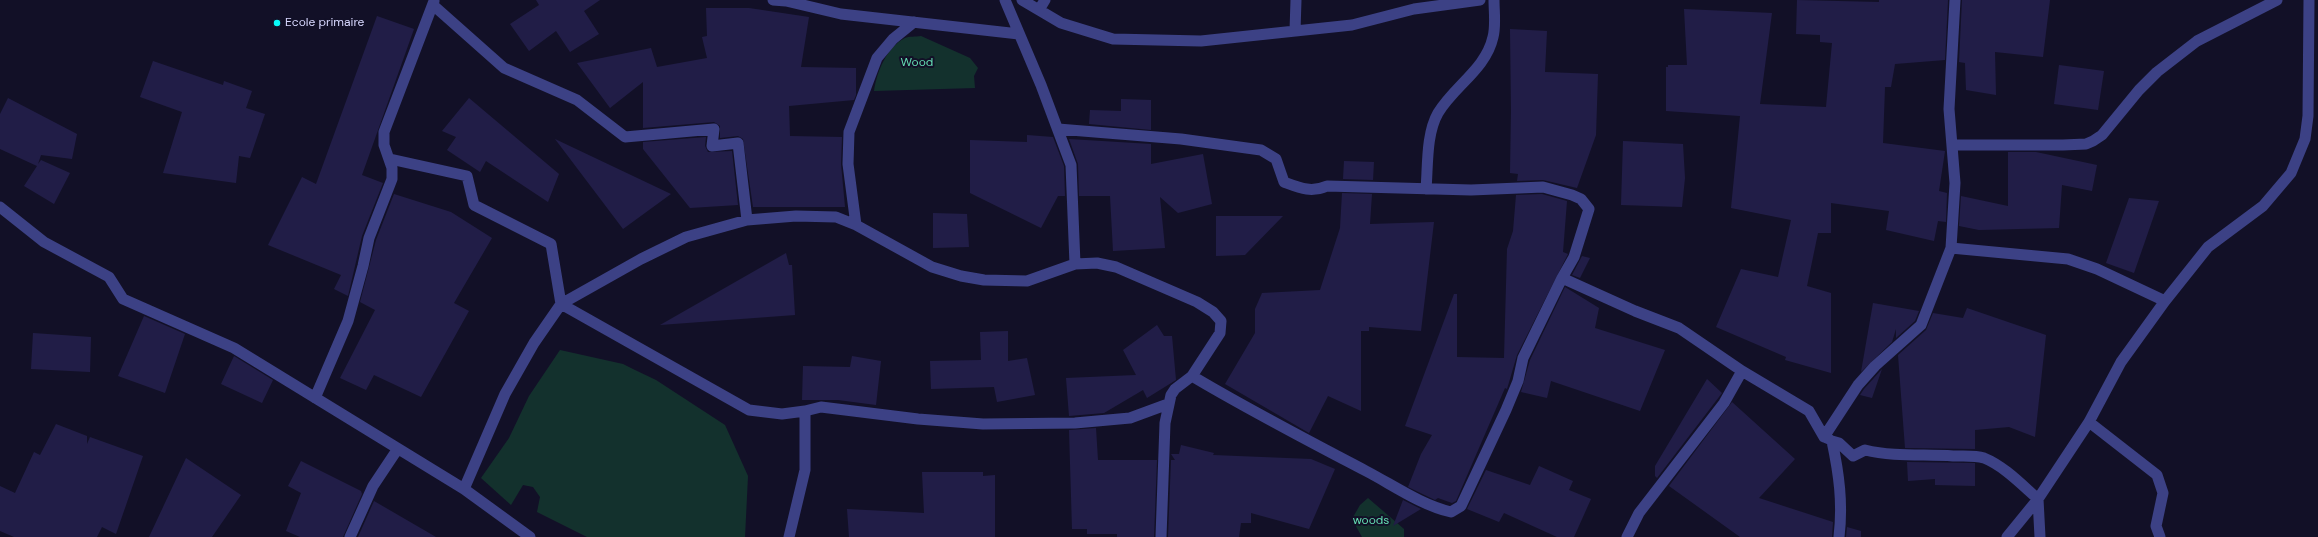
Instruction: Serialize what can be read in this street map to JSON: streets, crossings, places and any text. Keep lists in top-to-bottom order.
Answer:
{
  "parks": ["Wood", "woods"],
  "places": ["Ecole primaire"]
}
